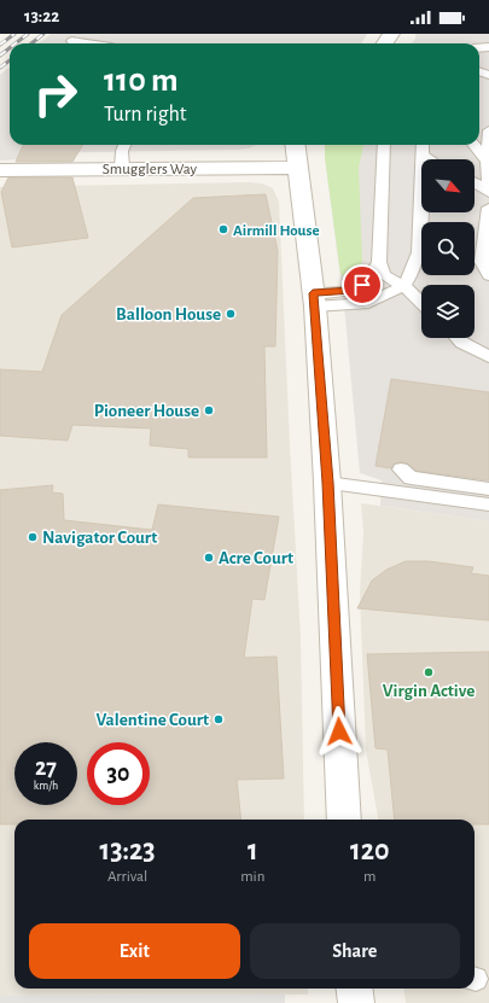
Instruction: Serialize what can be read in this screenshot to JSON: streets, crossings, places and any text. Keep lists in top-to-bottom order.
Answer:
{
  "streets": {
    "street": ["Smugglers Way"]
  },
  "places": [
    "Airmill House",
    "Balloon House",
    "Pioneer House",
    "Navigator Court",
    "Acre Court",
    "Virgin Active",
    "Valentine Court"
  ],
  "north": "bottom right",
  "page": {
    "status": "13:22",
    "turn": ["110 m", "Turn right"],
    "speed": "27 km/h",
    "limit": "30",
    "eta": [
      "13:23",
      "Arrival",
      "1",
      "min",
      "120",
      "m"
    ],
    "buttons": ["Exit", "Share"]
  }
}
